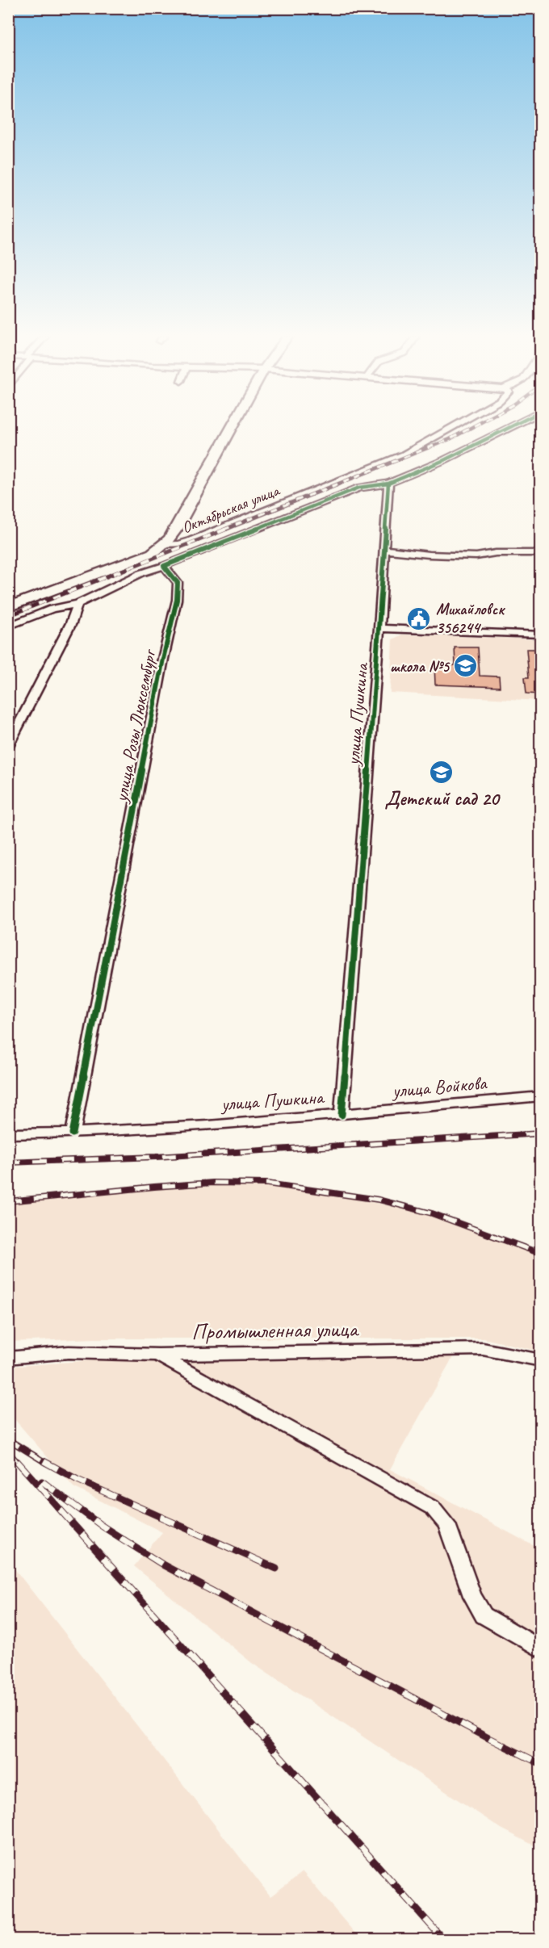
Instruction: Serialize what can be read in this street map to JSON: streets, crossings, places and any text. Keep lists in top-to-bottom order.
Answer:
{
  "streets": {
    "street": [
      "Октябрьская улица",
      "улица Пушкина",
      "улица Розы Люксембург",
      "улица Войкова",
      "Промышленная улица"
    ]
  },
  "crossings": [
    ["улица Пушкина", "улица Розы Люксембург"],
    ["улица Пушкина", "улица Войкова"]
  ],
  "places": {
    "public building": ["Михайловск 356244"],
    "school or university": ["школа №5", "Детский сад 20"]
  }
}
